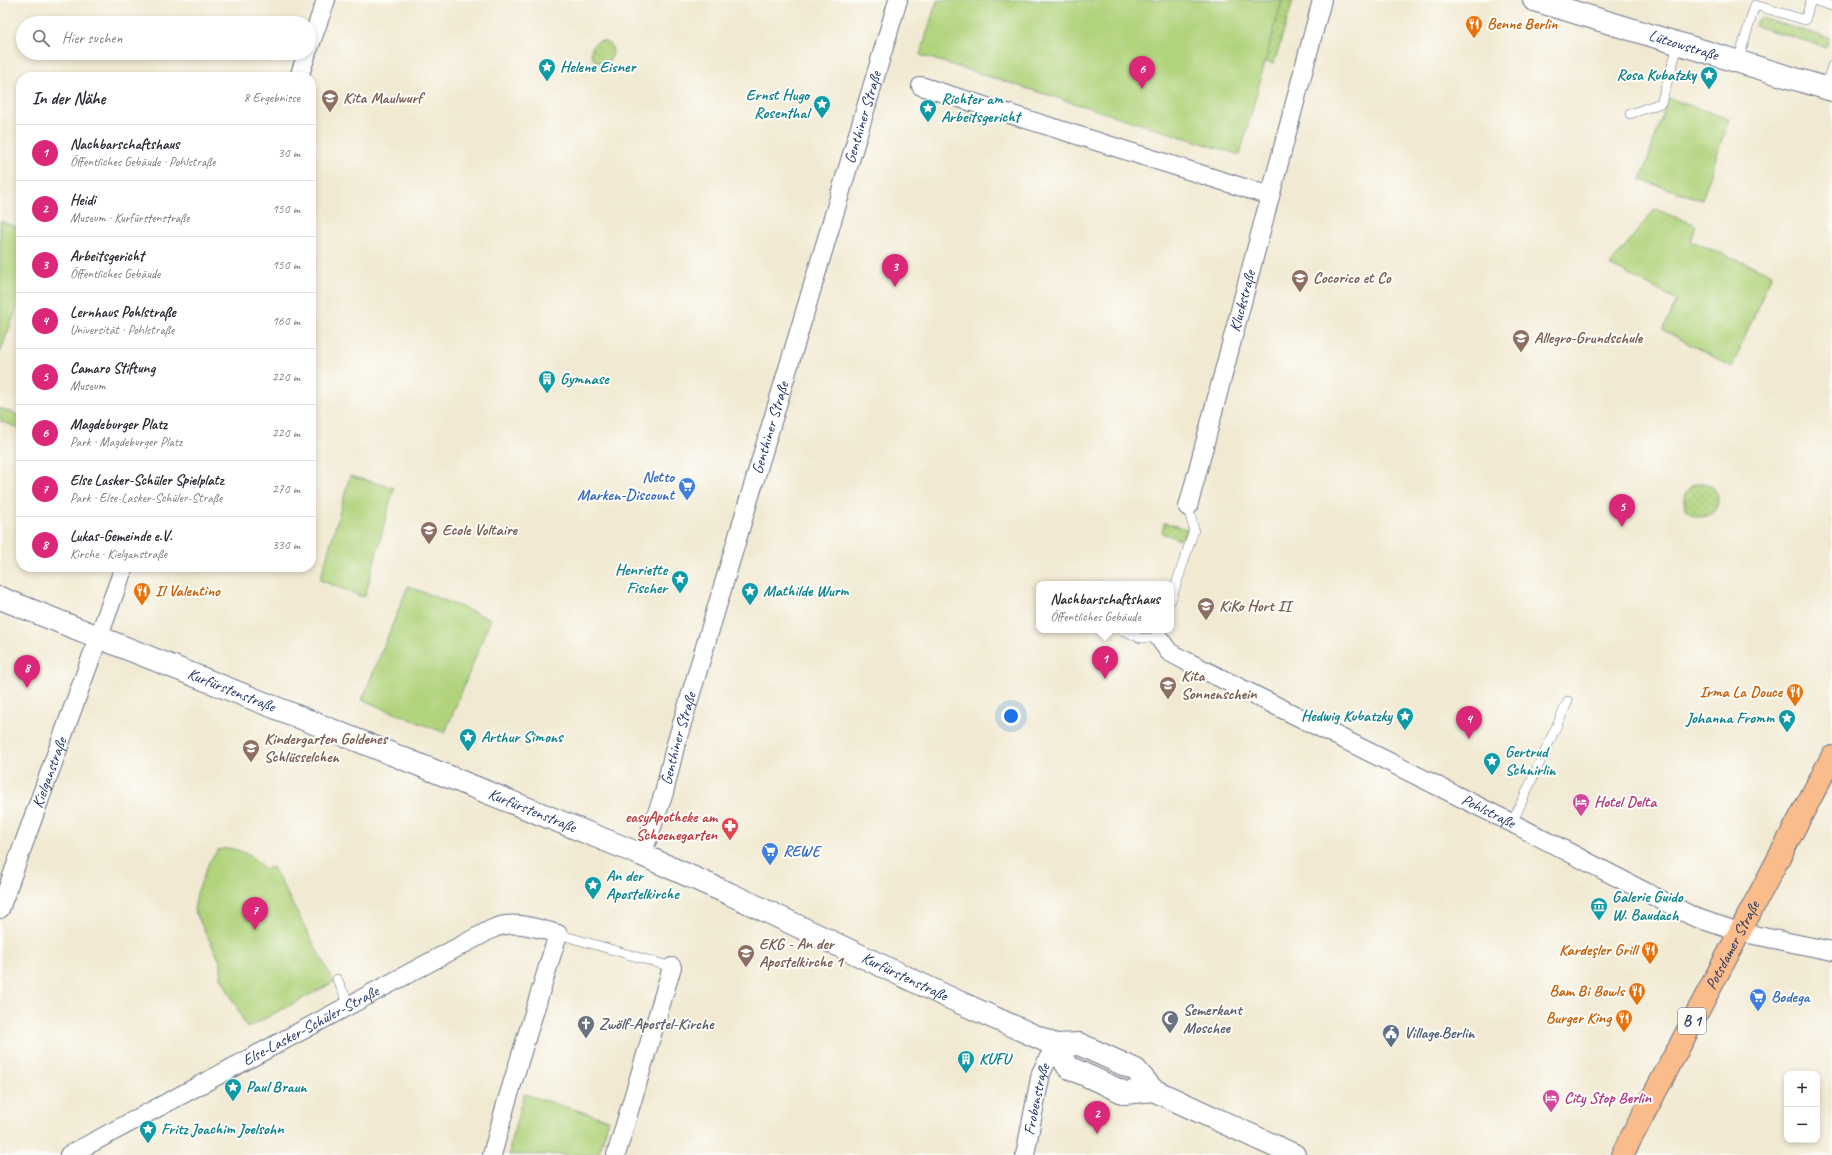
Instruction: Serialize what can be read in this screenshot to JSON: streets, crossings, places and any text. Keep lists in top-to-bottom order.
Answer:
{
  "streets": {
    "main road": ["Potsdamer Straße", "B 1"],
    "street": [
      "Lützowstraße",
      "Genthiner Straße",
      "Kluckstraße",
      "Kurfürstenstraße",
      "Kielganstraße",
      "Pohlstraße",
      "Else-Lasker-Schüler-Straße",
      "Frobenstraße"
    ]
  },
  "crossings": [
    ["Genthiner Straße", "Kurfürstenstraße"],
    ["Kurfürstenstraße", "Kielganstraße"],
    ["Kurfürstenstraße", "Frobenstraße"],
    ["Pohlstraße", "Potsdamer Straße"]
  ],
  "places": {
    "restaurant": [
      "Benne Berlin",
      "Il Valentino",
      "Irma La Douce",
      "Kardeşler Grill",
      "Bam Bi Bowls",
      "Burger King"
    ],
    "place": [
      "Helene Eisner",
      "Rosa Kubatzky",
      "Ernst Hugo Rosenthal",
      "Richter am Arbeitsgericht",
      "Henriette Fischer",
      "Mathilde Wurm",
      "Hedwig Kubatzky",
      "Johanna Fromm",
      "Arthur Simons",
      "Gertrud Schnirlin",
      "An der Apostelkirche",
      "Paul Braun",
      "Fritz Joachim Joelsohn"
    ],
    "school or university": [
      "Kita Maulwurf",
      "Cocorico et Co",
      "Allegro-Grundschule",
      "Ecole Voltaire",
      "KiKo Hort II",
      "Kita Sonnenschein",
      "Kindergarten Goldenes Schlüsselchen",
      "EKG - An der Apostelkirche 1"
    ],
    "building": ["Gymnase", "KUFU"],
    "supermarket": ["Netto Marken-Discount", "REWE", "Bodega"],
    "hotel": ["Hotel Delta", "City Stop Berlin"],
    "pharmacy": ["easyApotheke am Schoenegarten"],
    "museum": ["Galerie Guido W. Baudach"],
    "mosque": ["Semerkant Moschee"],
    "church": ["Zwölf-Apostel-Kirche"],
    "public building": ["Village.Berlin"]
  },
  "page": {
    "search": "Hier suchen",
    "pins": [
      "6",
      "3",
      "5",
      "1",
      "8",
      "4",
      "7",
      "2"
    ],
    "heading": ["In der Nähe", "8 Ergebnisse"],
    "list": [
      {
        "mark": "1",
        "name": "Nachbarschaftshaus",
        "note": "Öffentliches Gebäude · Pohlstraße",
        "value": "30 m"
      },
      {
        "mark": "2",
        "name": "Heidi",
        "note": "Museum · Kurfürstenstraße",
        "value": "150 m"
      },
      {
        "mark": "3",
        "name": "Arbeitsgericht",
        "note": "Öffentliches Gebäude",
        "value": "150 m"
      },
      {
        "mark": "4",
        "name": "Lernhaus Pohlstraße",
        "note": "Universität · Pohlstraße",
        "value": "160 m"
      },
      {
        "mark": "5",
        "name": "Camaro Stiftung",
        "note": "Museum",
        "value": "220 m"
      },
      {
        "mark": "6",
        "name": "Magdeburger Platz",
        "note": "Park · Magdeburger Platz",
        "value": "220 m"
      },
      {
        "mark": "7",
        "name": "Else Lasker-Schüler Spielplatz",
        "note": "Park · Else-Lasker-Schüler-Straße",
        "value": "270 m"
      },
      {
        "mark": "8",
        "name": "Lukas-Gemeinde e.V.",
        "note": "Kirche · Kielganstraße",
        "value": "330 m"
      }
    ],
    "popup": ["Nachbarschaftshaus", "Öffentliches Gebäude"],
    "map_buttons": ["+", "−"]
  }
}
